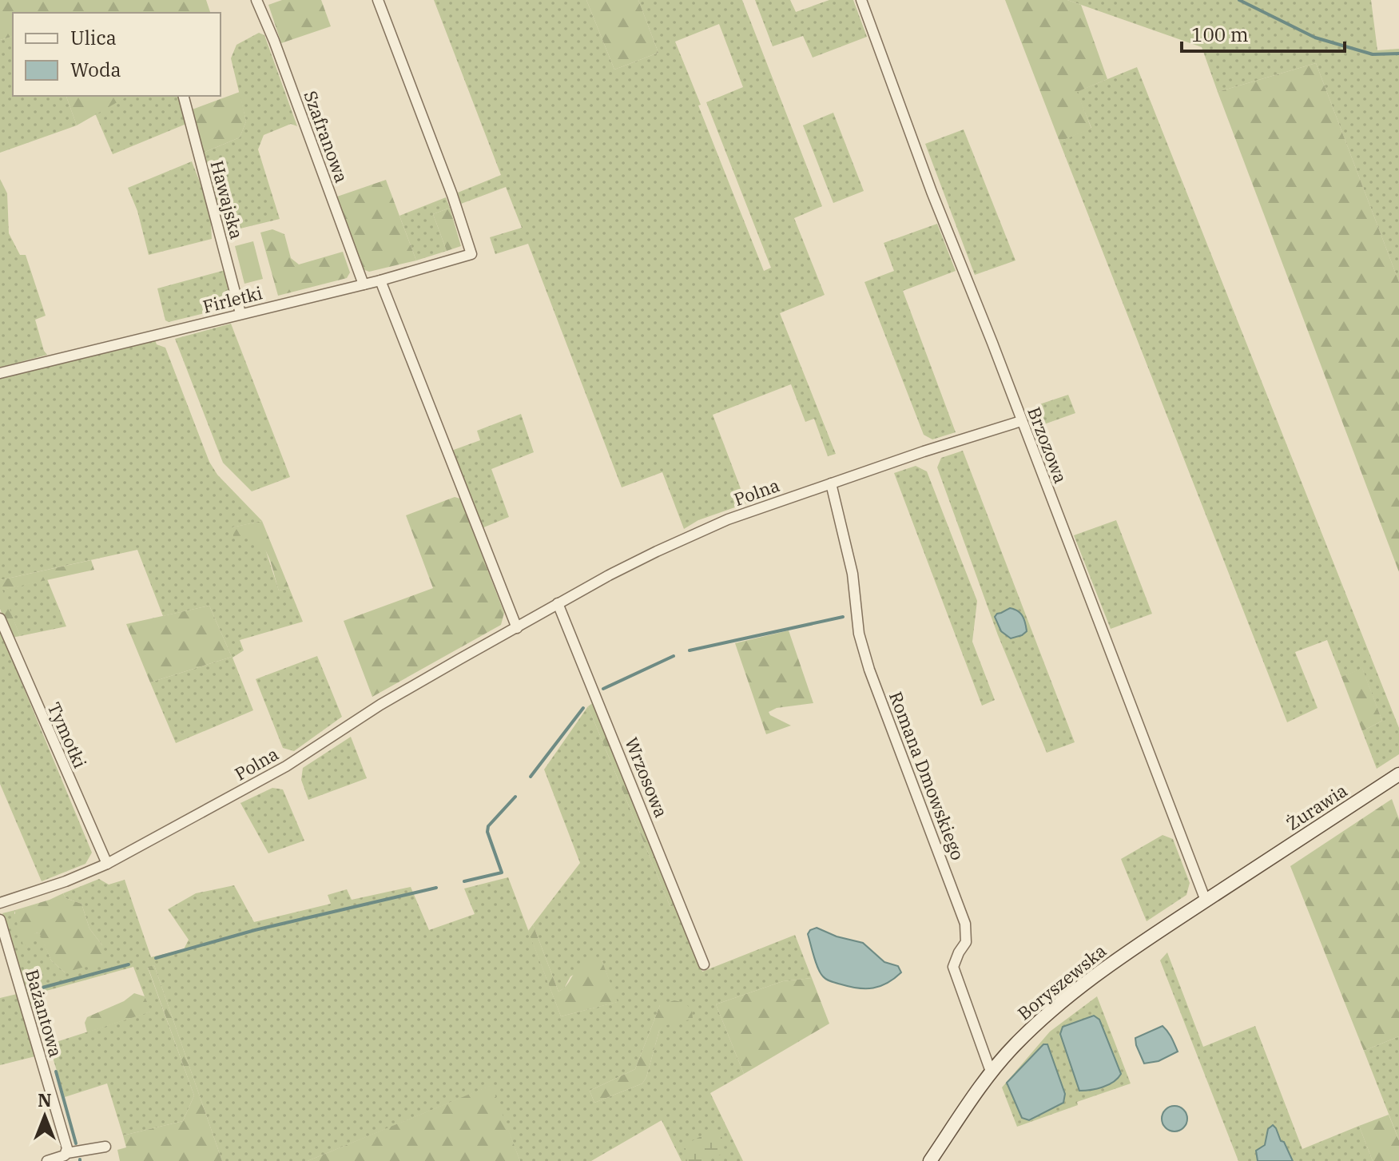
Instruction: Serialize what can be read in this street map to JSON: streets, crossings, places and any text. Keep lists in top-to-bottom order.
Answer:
{
  "streets": {
    "main road": ["Żurawia", "Boryszewska"],
    "street": [
      "Szafranowa",
      "Hawajska",
      "Firletki",
      "Brzozowa",
      "Polna",
      "Tymotki",
      "Romana Dmowskiego",
      "Wrzosowa",
      "Bażantowa"
    ]
  },
  "crossings": [
    ["Szafranowa", "Firletki"],
    ["Hawajska", "Firletki"],
    ["Brzozowa", "Polna"],
    ["Brzozowa", "Boryszewska"],
    ["Polna", "Tymotki"],
    ["Polna", "Romana Dmowskiego"],
    ["Polna", "Wrzosowa"],
    ["Romana Dmowskiego", "Boryszewska"],
    ["Żurawia", "Boryszewska"]
  ],
  "legend": ["Ulica", "Woda"],
  "scale_bar": "100 m",
  "north": "top"
}
